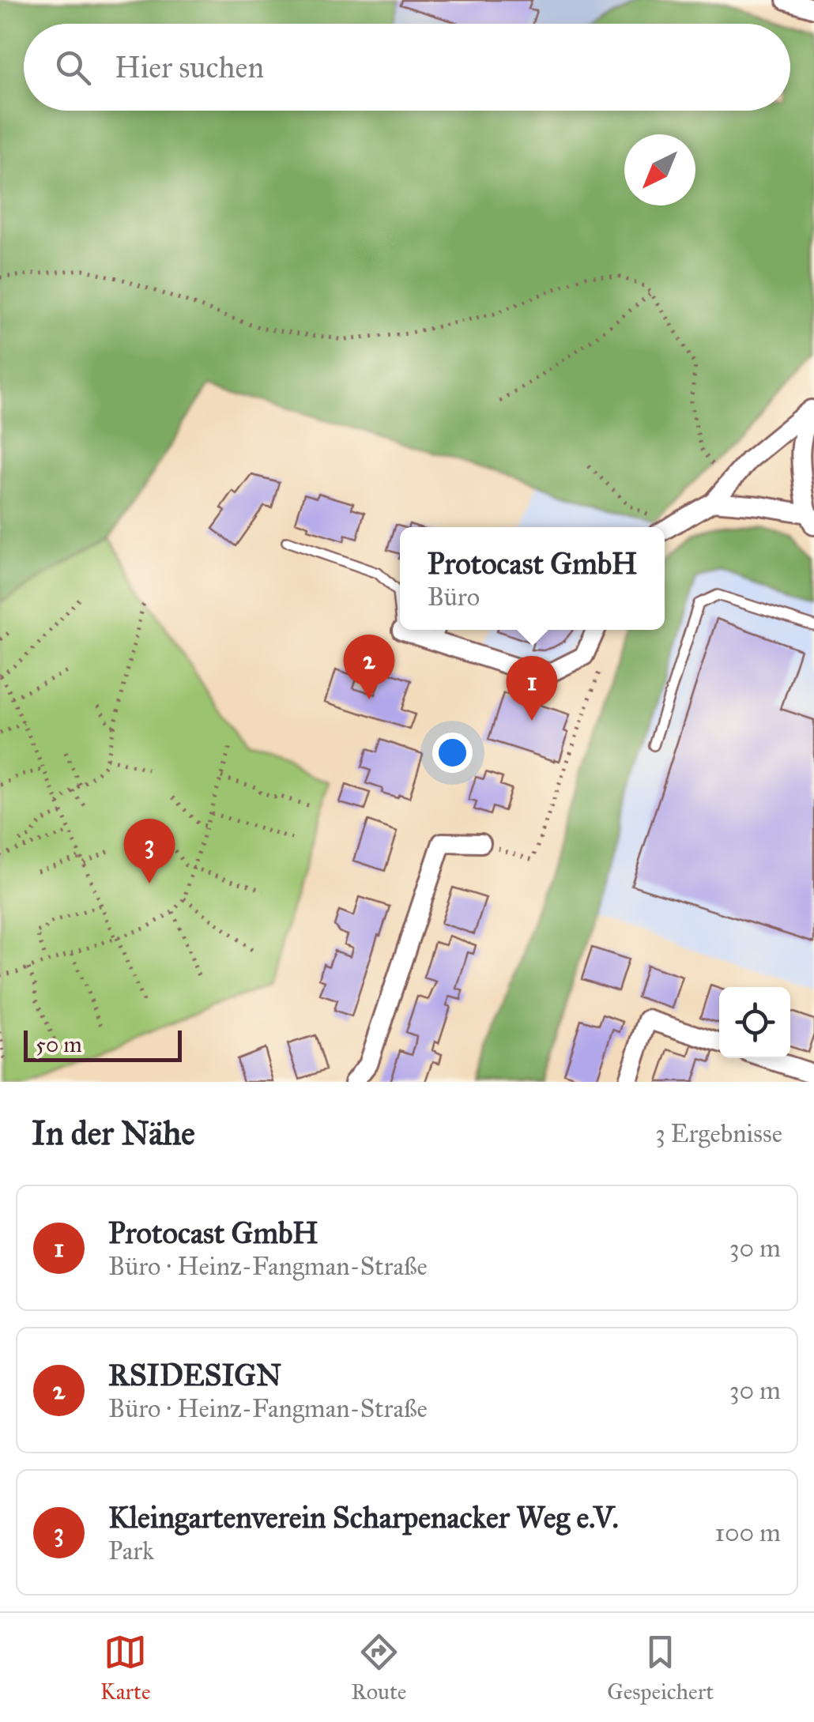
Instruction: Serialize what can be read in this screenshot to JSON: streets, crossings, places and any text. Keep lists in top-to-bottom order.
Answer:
{
  "scale_bar": "50 m",
  "north": "bottom left",
  "page": {
    "search": "Hier suchen",
    "popup": ["Protocast GmbH", "Büro"],
    "pins": ["2", "1", "3"],
    "scale": "50 m",
    "heading": ["In der Nähe", "3 Ergebnisse"],
    "list": [
      {
        "mark": "1",
        "name": "Protocast GmbH",
        "note": "Büro · Heinz-Fangman-Straße",
        "value": "30 m"
      },
      {
        "mark": "2",
        "name": "RSIDESIGN",
        "note": "Büro · Heinz-Fangman-Straße",
        "value": "30 m"
      },
      {
        "mark": "3",
        "name": "Kleingartenverein Scharpenacker Weg e.V.",
        "note": "Park",
        "value": "100 m"
      }
    ],
    "nav": ["Karte", "Route", "Gespeichert"]
  }
}
